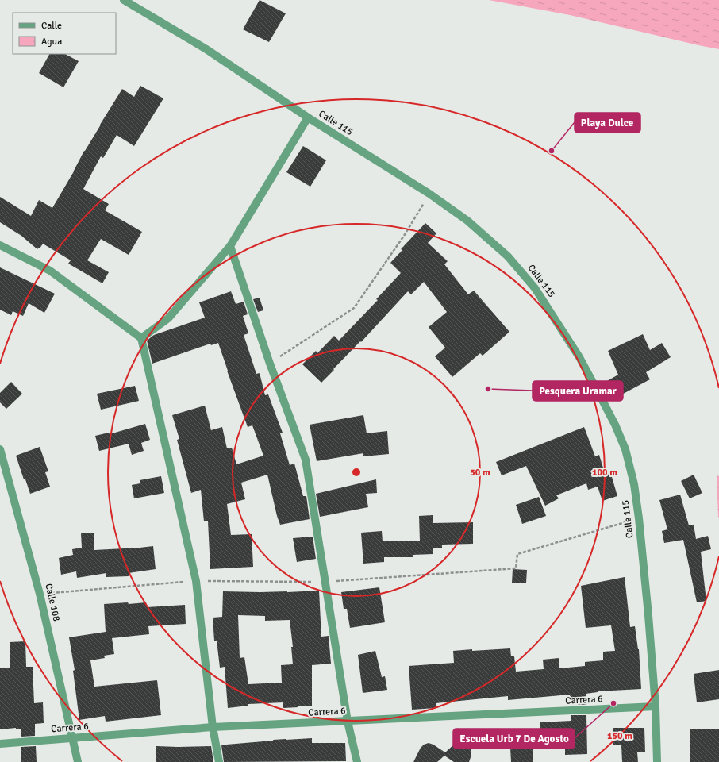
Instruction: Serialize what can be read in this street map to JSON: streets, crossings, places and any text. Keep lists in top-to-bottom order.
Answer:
{
  "streets": {
    "street": ["Calle 115", "Calle 108", "Carrera 6"]
  },
  "crossings": [
    ["Calle 115", "Carrera 6"],
    ["Calle 108", "Carrera 6"]
  ],
  "places": ["Playa Dulce", "Pesquera Uramar", "Escuela Urb 7 De Agosto"],
  "legend": ["Calle", "Agua"],
  "rings": ["50 m", "100 m", "150 m"]
}
